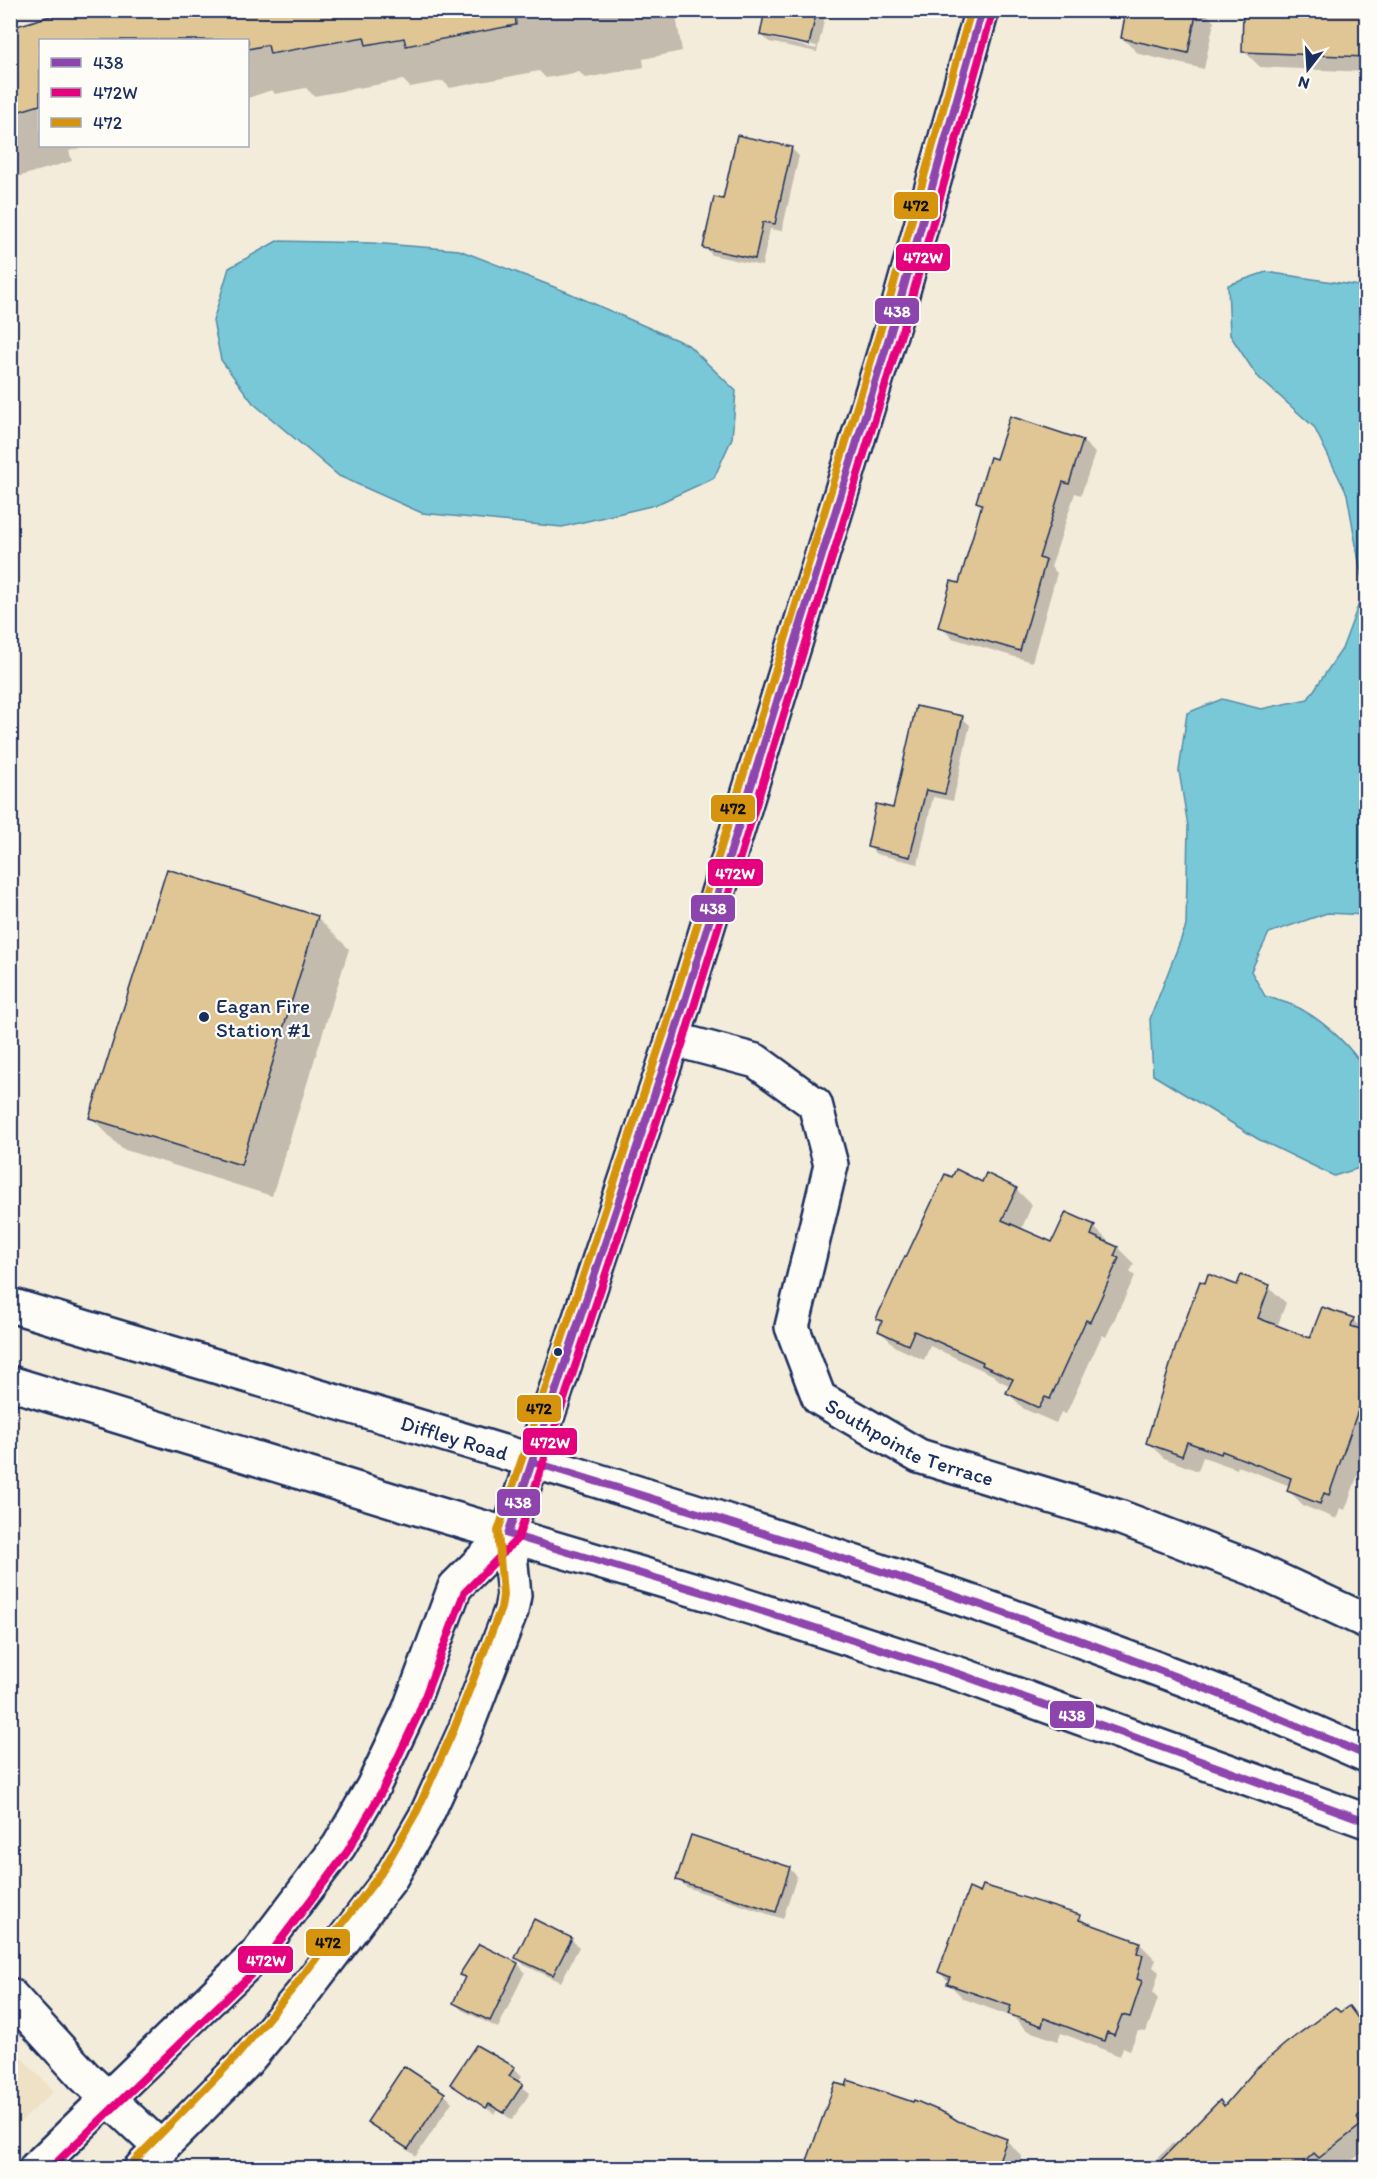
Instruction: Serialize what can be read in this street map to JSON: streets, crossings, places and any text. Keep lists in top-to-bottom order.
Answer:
{
  "streets": {
    "street": ["Diffley Road", "Southpointe Terrace"]
  },
  "places": ["Eagan Fire Station #1"],
  "lines": ["transit line 438", "transit line 472", "transit line 472W"],
  "legend": ["438", "472W", "472"],
  "north": "bottom"
}
